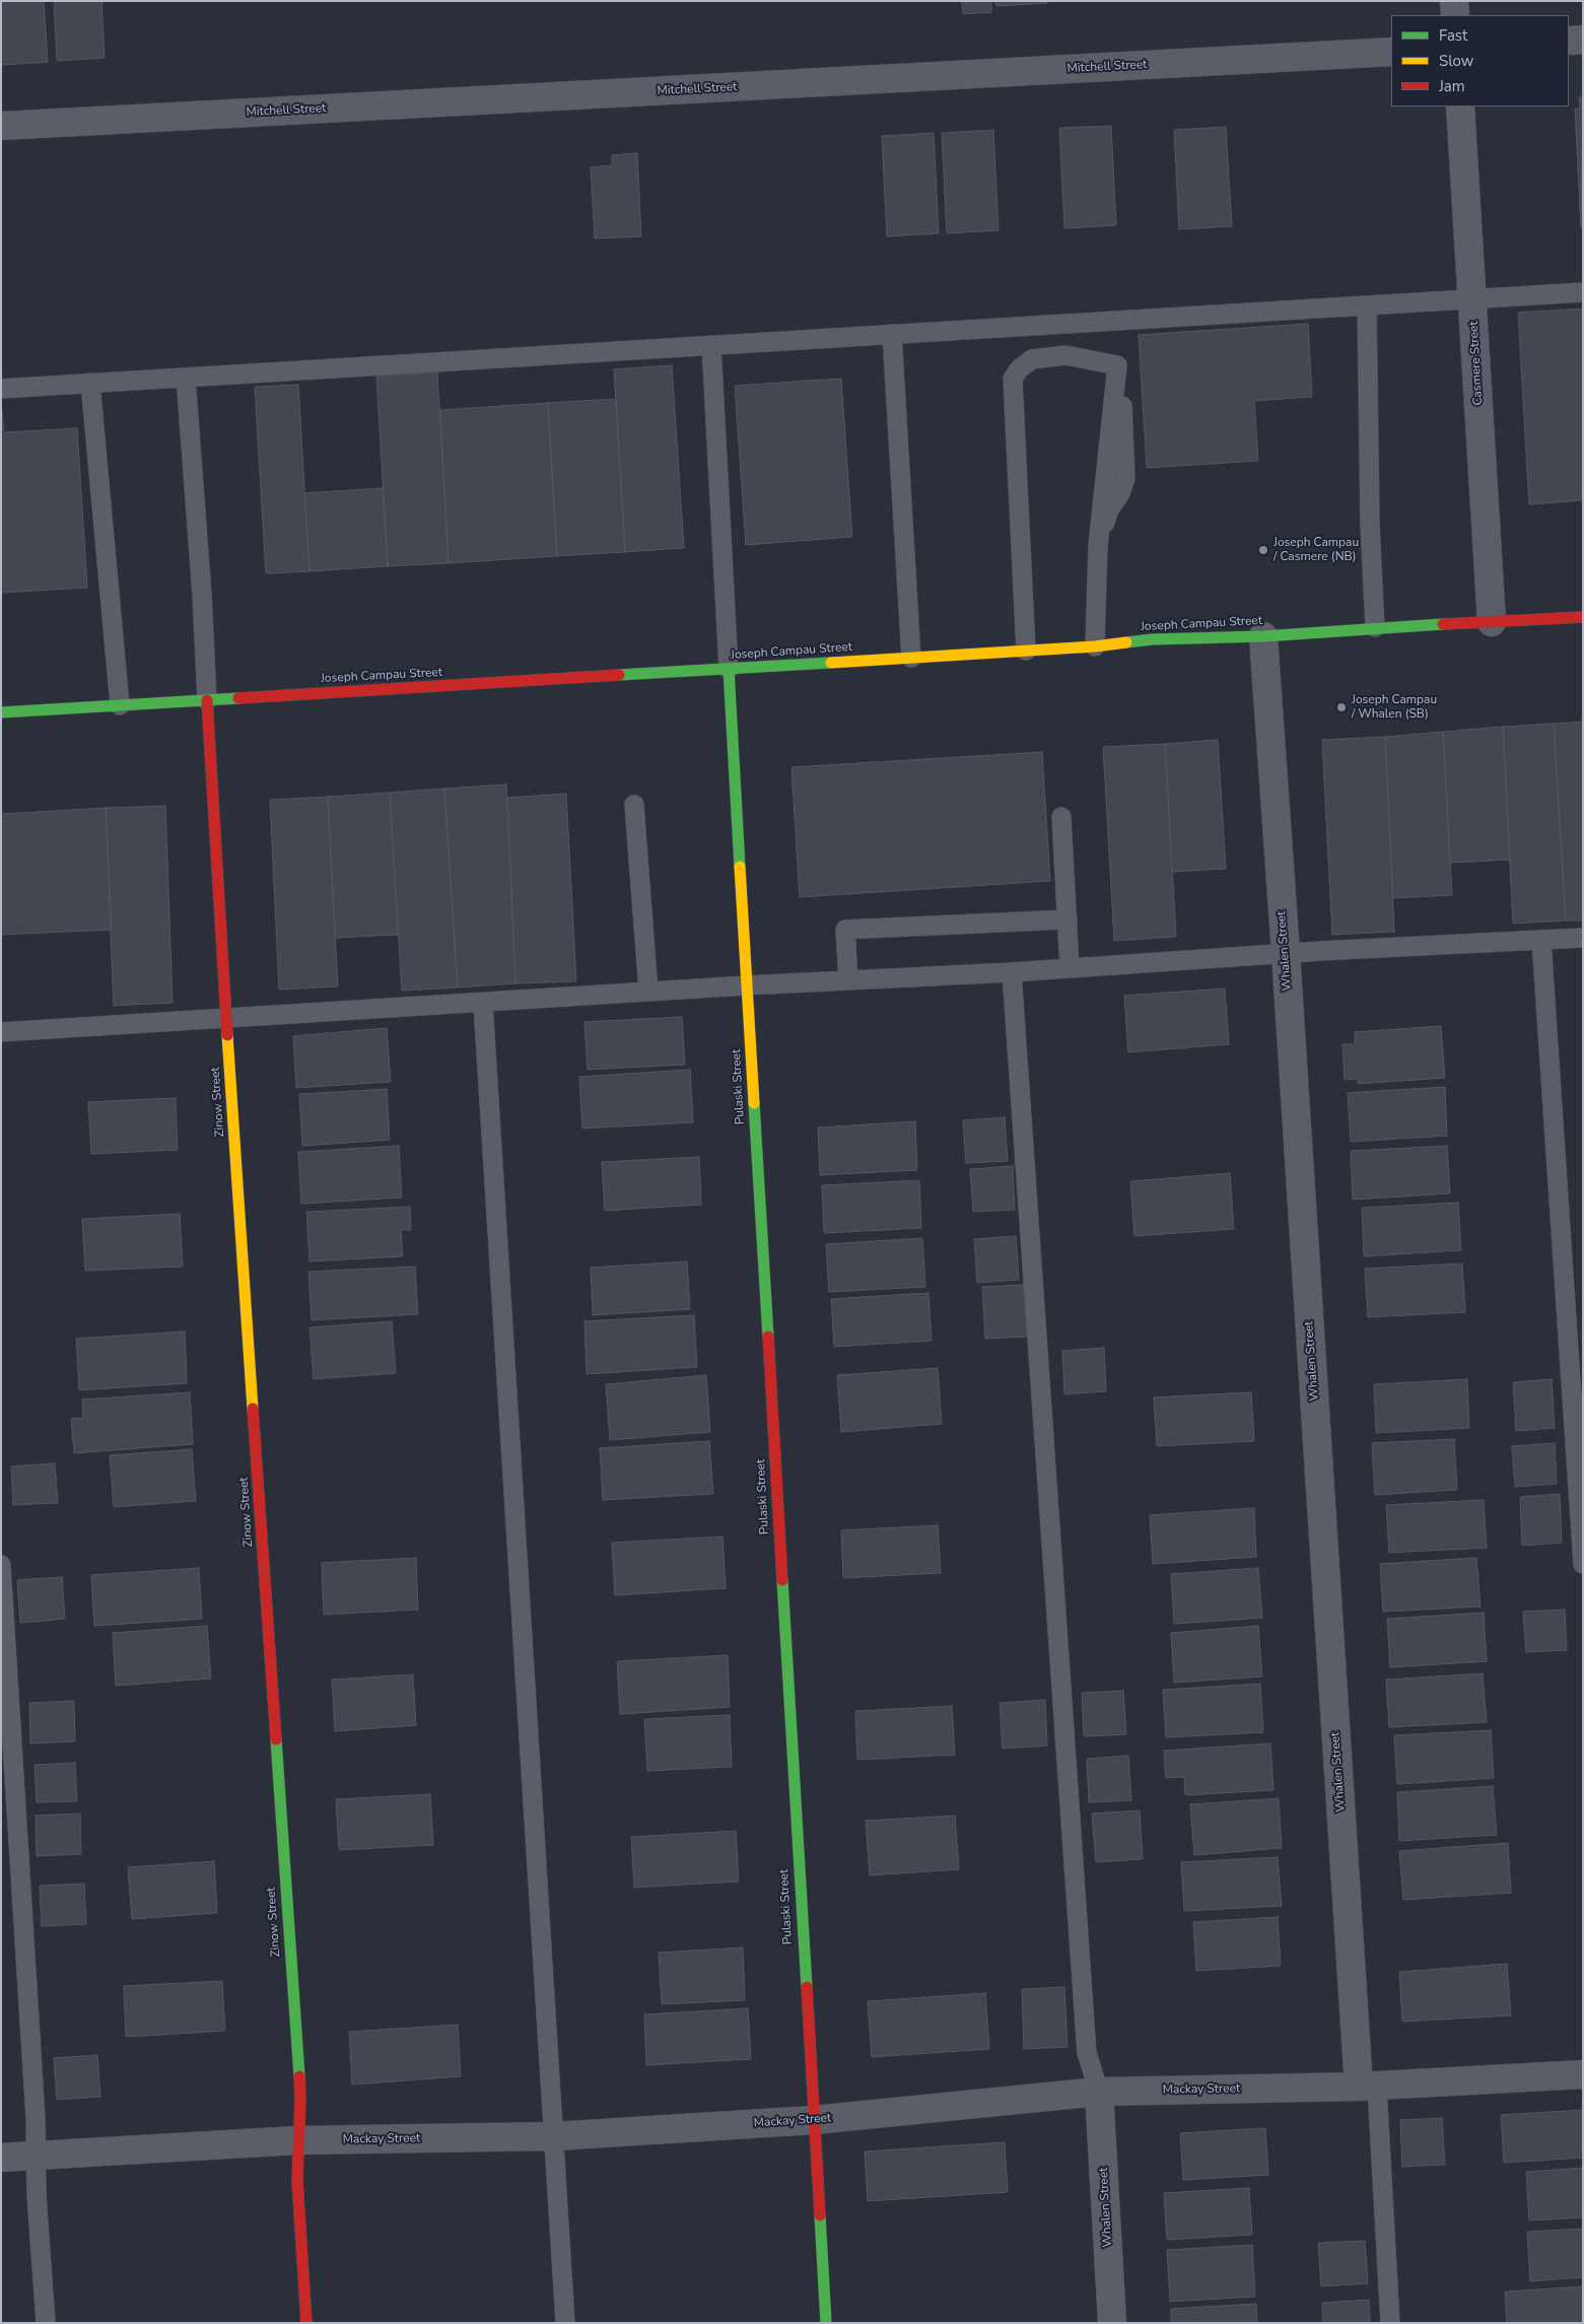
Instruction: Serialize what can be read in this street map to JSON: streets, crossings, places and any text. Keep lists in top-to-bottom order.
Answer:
{
  "streets": {
    "street": [
      "Mitchell Street",
      "Casmere Street",
      "Joseph Campau Street",
      "Whalen Street",
      "Pulaski Street",
      "Zinow Street",
      "Mackay Street"
    ]
  },
  "crossings": [
    ["Casmere Street", "Joseph Campau Street"],
    ["Joseph Campau Street", "Whalen Street"],
    ["Joseph Campau Street", "Pulaski Street"],
    ["Joseph Campau Street", "Zinow Street"],
    ["Whalen Street", "Mackay Street"],
    ["Pulaski Street", "Mackay Street"],
    ["Zinow Street", "Mackay Street"]
  ],
  "places": ["Joseph Campau / Casmere (NB)", "Joseph Campau / Whalen (SB)"],
  "legend": ["Fast", "Slow", "Jam"]
}
